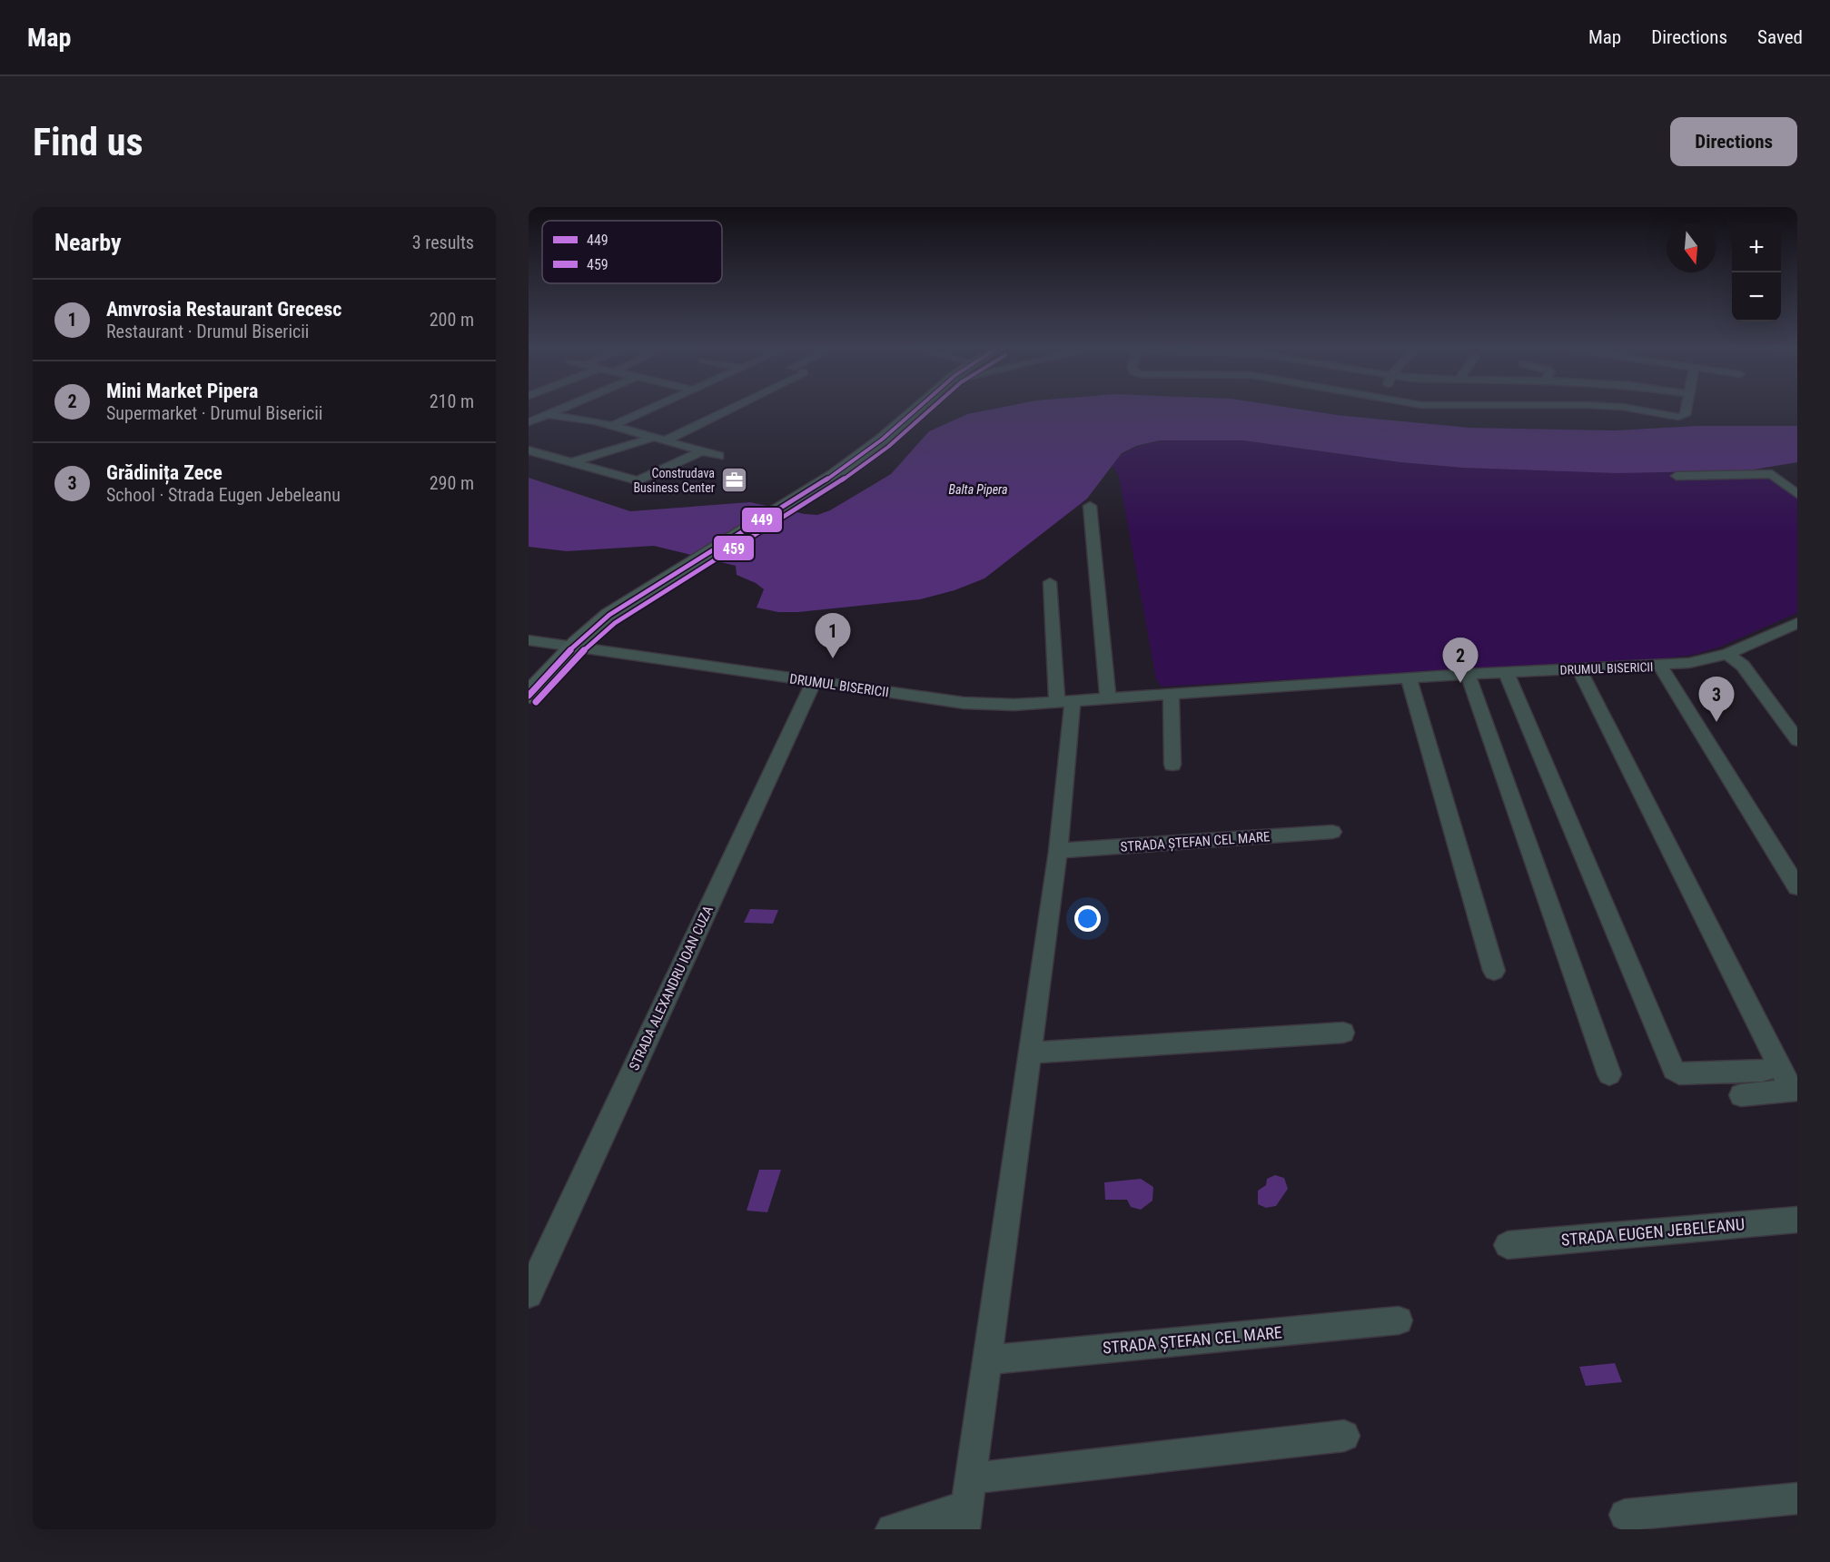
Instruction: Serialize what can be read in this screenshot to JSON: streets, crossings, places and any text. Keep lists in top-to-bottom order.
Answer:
{
  "streets": {
    "street": [
      "DRUMUL BISERICII",
      "STRADA ȘTEFAN CEL MARE",
      "STRADA ALEXANDRU IOAN CUZA",
      "STRADA EUGEN JEBELEANU"
    ]
  },
  "crossings": [
    ["DRUMUL BISERICII", "STRADA ALEXANDRU IOAN CUZA"]
  ],
  "water": ["Balta Pipera"],
  "places": {
    "office": ["Construdava Business Center"]
  },
  "lines": ["transit line 449", "transit line 459"],
  "legend": ["449", "459"],
  "north": "bottom",
  "page": {
    "header": "Map",
    "nav": ["Map", "Directions", "Saved"],
    "buttons": "Directions",
    "title": "Find us",
    "heading": ["Nearby", "3 results"],
    "map_buttons": ["+", "−"],
    "list": [
      {
        "mark": "1",
        "name": "Amvrosia Restaurant Grecesc",
        "note": "Restaurant · Drumul Bisericii",
        "value": "200 m"
      },
      {
        "mark": "2",
        "name": "Mini Market Pipera",
        "note": "Supermarket · Drumul Bisericii",
        "value": "210 m"
      },
      {
        "mark": "3",
        "name": "Grădinița Zece",
        "note": "School · Strada Eugen Jebeleanu",
        "value": "290 m"
      }
    ],
    "pins": ["1", "2", "3"]
  }
}
